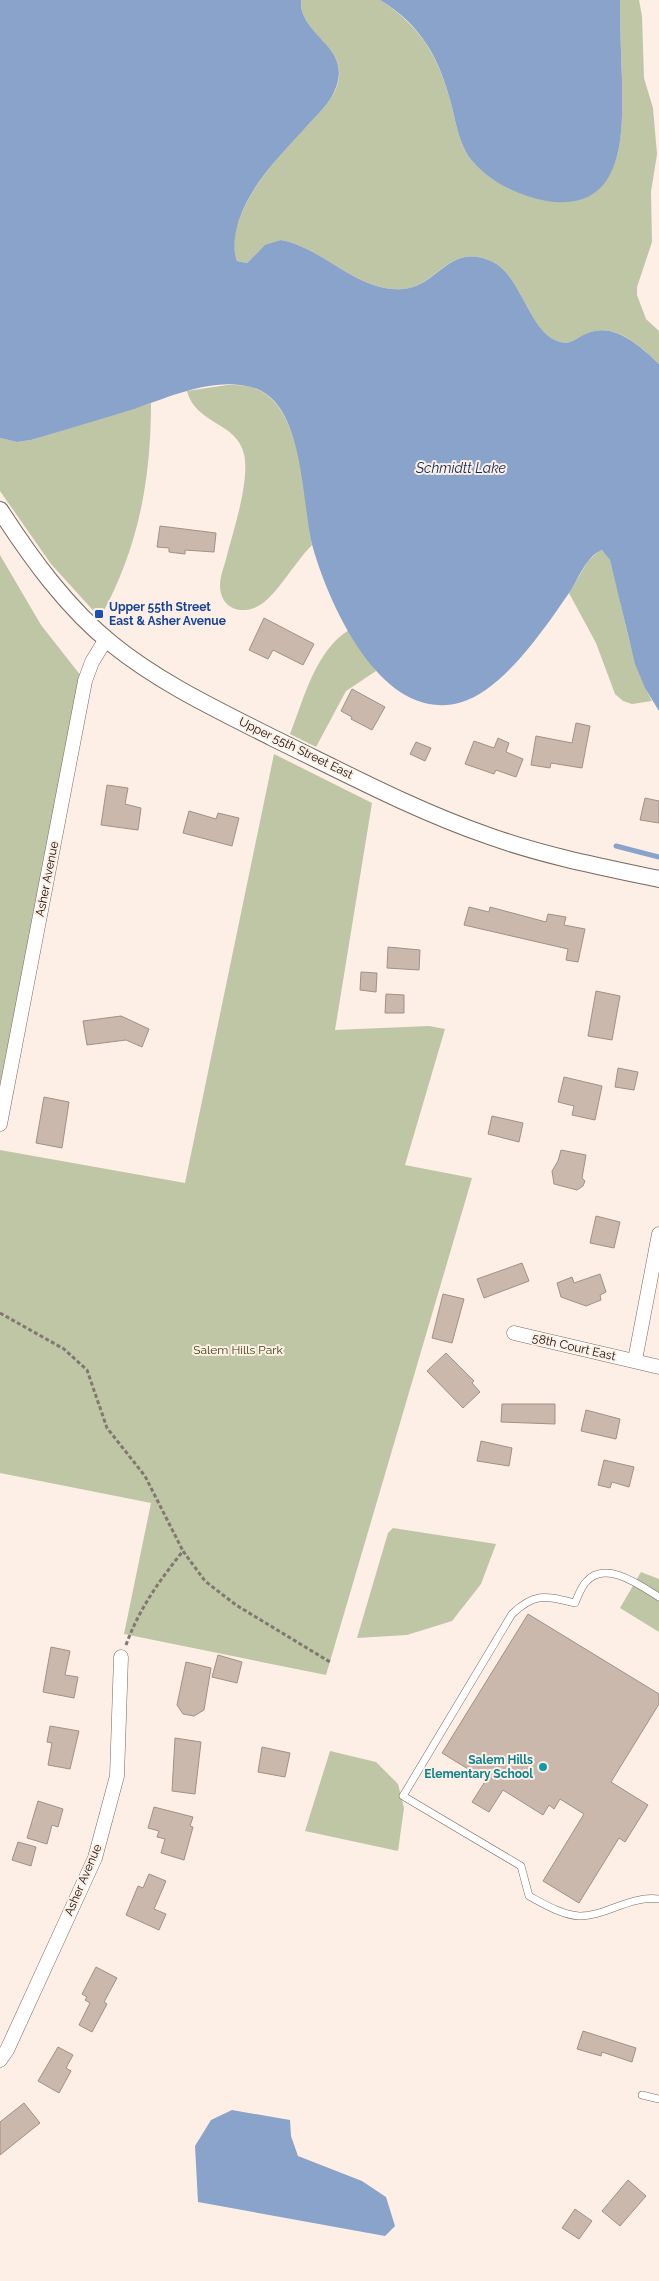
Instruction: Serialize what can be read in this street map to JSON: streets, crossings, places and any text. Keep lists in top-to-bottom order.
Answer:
{
  "streets": {
    "street": ["Upper 55th Street East", "Asher Avenue", "58th Court East"]
  },
  "crossings": [
    ["Upper 55th Street East", "Asher Avenue"]
  ],
  "water": ["Schmidtt Lake"],
  "parks": ["Salem Hills Park"],
  "places": {
    "transit": ["Upper 55th Street East & Asher Avenue"],
    "other": ["Salem Hills Elementary School"]
  }
}
